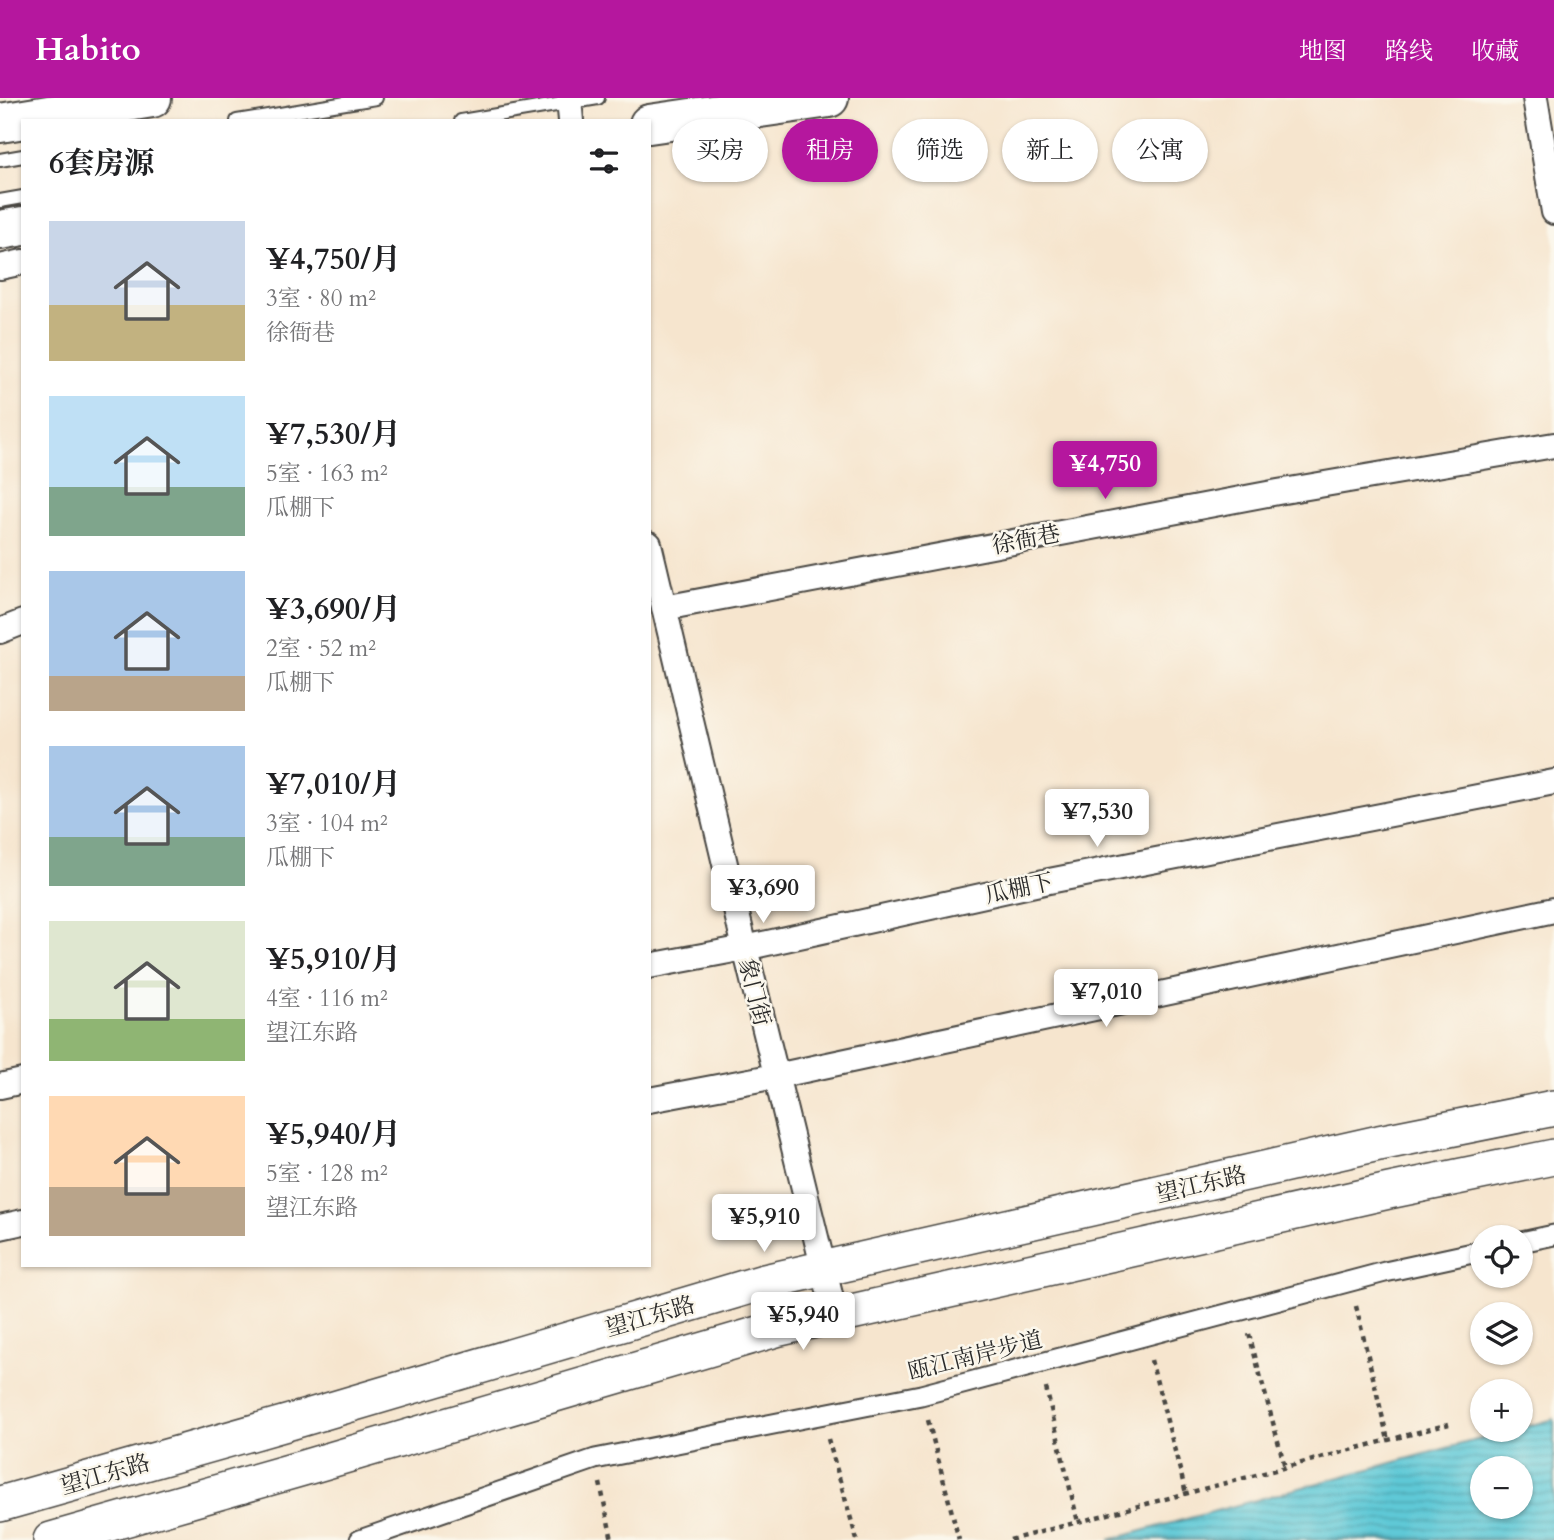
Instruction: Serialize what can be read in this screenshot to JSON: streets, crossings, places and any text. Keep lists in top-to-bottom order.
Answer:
{
  "streets": {
    "main road": ["望江东路"],
    "street": [
      "徐衙巷",
      "瓜棚下",
      "象门街",
      "瓯江南岸步道"
    ]
  },
  "crossings": [
    ["徐衙巷", "象门街"],
    ["瓜棚下", "象门街"],
    ["象门街", "望江东路"]
  ],
  "page": {
    "header": "Habito",
    "nav": ["地图", "路线", "收藏"],
    "chip": [
      "买房",
      "租房",
      "筛选",
      "新上",
      "公寓"
    ],
    "heading": "6套房源",
    "list": [
      {
        "name": "¥4,750/月",
        "note": "3室 · 80 m² · 徐衙巷"
      },
      {
        "name": "¥7,530/月",
        "note": "5室 · 163 m² · 瓜棚下"
      },
      {
        "name": "¥3,690/月",
        "note": "2室 · 52 m² · 瓜棚下"
      },
      {
        "name": "¥7,010/月",
        "note": "3室 · 104 m² · 瓜棚下"
      },
      {
        "name": "¥5,910/月",
        "note": "4室 · 116 m² · 望江东路"
      },
      {
        "name": "¥5,940/月",
        "note": "5室 · 128 m² · 望江东路"
      }
    ],
    "price": [
      "¥4,750",
      "¥7,530",
      "¥3,690",
      "¥7,010",
      "¥5,910",
      "¥5,940"
    ],
    "map_buttons": ["+", "−"]
  }
}
